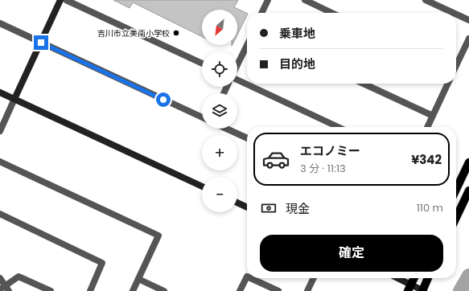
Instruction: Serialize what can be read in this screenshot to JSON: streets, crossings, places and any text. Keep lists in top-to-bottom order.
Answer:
{
  "places": ["吉川市立美南小学校"],
  "north": "bottom left",
  "page": {
    "map_buttons": ["+", "−"],
    "banner": ["乗車地", "目的地"],
    "list": [
      {
        "name": "エコノミー",
        "note": "3 分 · 11:13",
        "value": "¥342"
      }
    ],
    "pay": ["現金", "110 m"],
    "buttons": "確定"
  }
}
